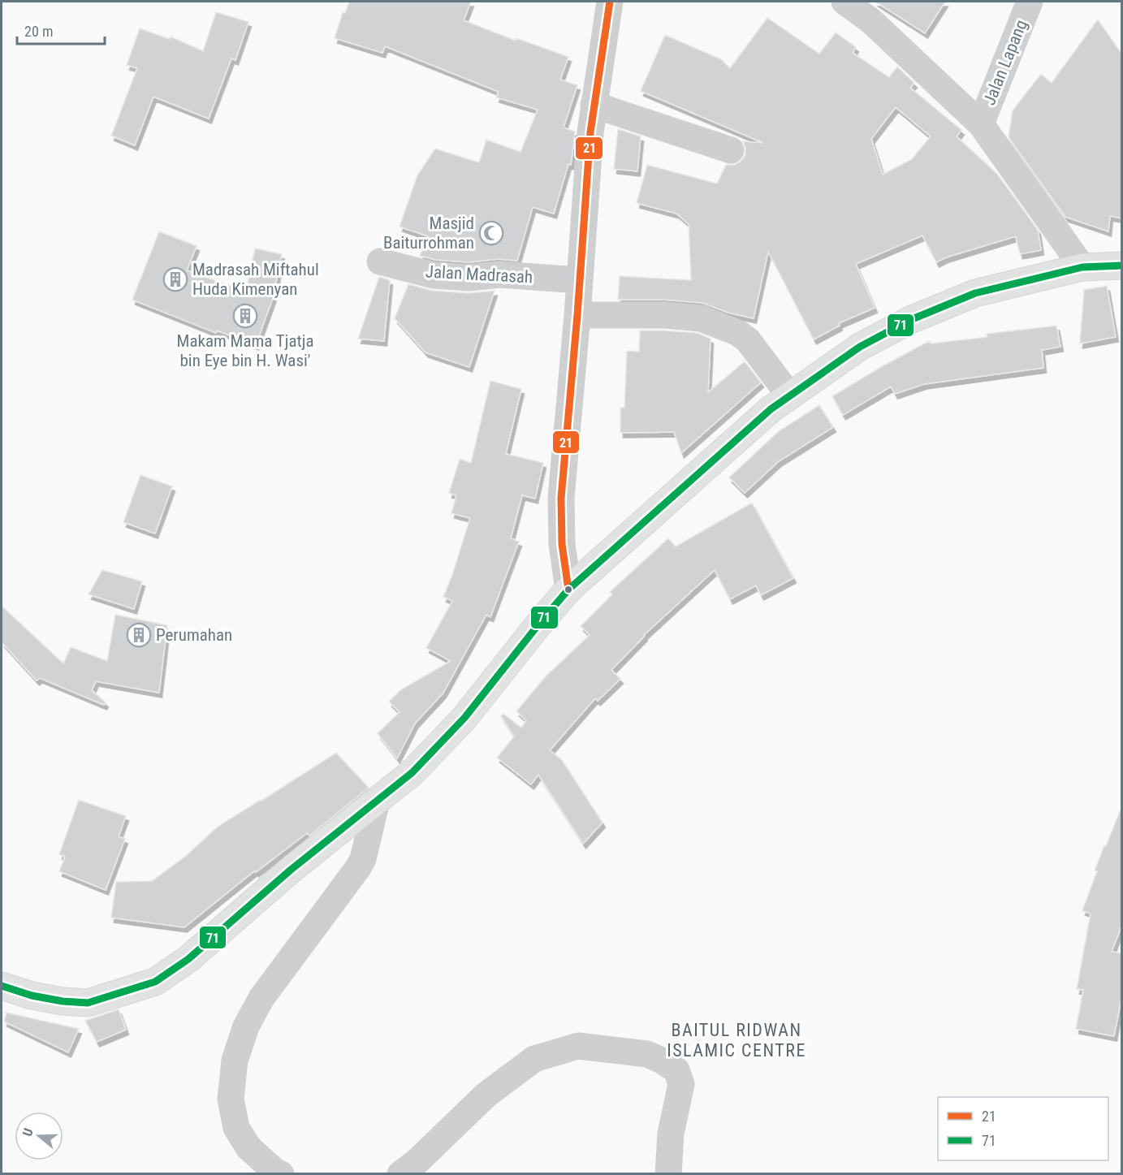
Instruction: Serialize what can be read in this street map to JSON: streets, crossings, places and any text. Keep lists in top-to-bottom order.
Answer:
{
  "streets": {
    "street": ["Jalan Lapang", "Jalan Madrasah"]
  },
  "districts": ["BAITUL RIDWAN ISLAMIC CENTRE"],
  "places": {
    "mosque": ["Masjid Baiturrohman"],
    "building": ["Madrasah Miftahul Huda Kimenyan", "Makam Mama Tjatja bin Eye bin H. Wasi'", "Perumahan"]
  },
  "lines": ["transit line 21", "transit line 71"],
  "legend": ["21", "71"],
  "scale_bar": "20 m",
  "north": "left"
}
